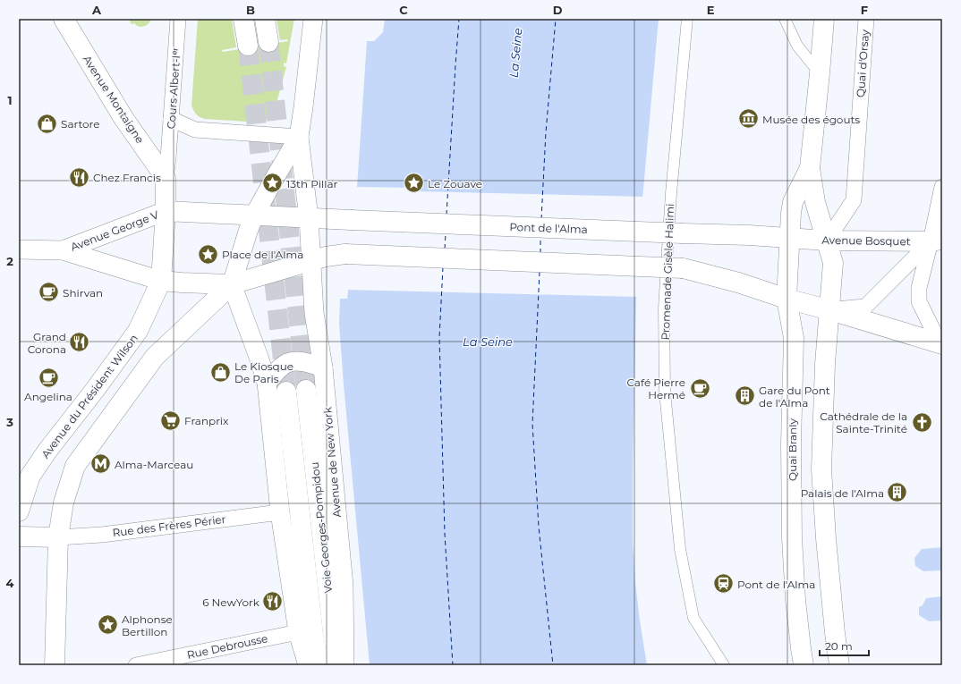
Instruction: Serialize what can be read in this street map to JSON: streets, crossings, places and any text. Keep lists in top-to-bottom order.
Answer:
{
  "streets": {
    "main road": [
      "Avenue Montaigne",
      "Pont de l'Alma",
      "Avenue Bosquet",
      "Avenue du Président Wilson",
      "Quai Branly",
      "Voie Georges-Pompidou"
    ],
    "street": [
      "Quai d'Orsay",
      "Cours Albert-Iᵉʳ",
      "Avenue George V",
      "Promenade Gisèle Halimi",
      "Avenue de New York",
      "Rue des Frères Périer",
      "Rue Debrousse"
    ]
  },
  "crossings": [
    ["Quai d'Orsay", "Avenue Bosquet"],
    ["Cours Albert-Iᵉʳ", "Avenue Montaigne"],
    ["Pont de l'Alma", "Avenue Bosquet"],
    ["Pont de l'Alma", "Quai Branly"],
    ["Avenue George V", "Avenue du Président Wilson"],
    ["Avenue Bosquet", "Quai Branly"]
  ],
  "water": ["La Seine"],
  "places": {
    "museum": ["Musée des égouts"],
    "shop": ["Sartore", "Le Kiosque De Paris"],
    "restaurant": ["Chez Francis", "Grand Corona", "6 NewYork"],
    "place": [
      "13th Pillar",
      "Le Zouave",
      "Place de l'Alma",
      "Alphonse Bertillon"
    ],
    "cafe": ["Shirvan", "Angelina", "Café Pierre Hermé"],
    "building": ["Gare du Pont de l'Alma", "Palais de l'Alma"],
    "supermarket": ["Franprix"],
    "church": ["Cathédrale de la Sainte-Trinité"],
    "metro station": ["Alma-Marceau"],
    "station": ["Pont de l'Alma"]
  },
  "scale_bar": "20 m",
  "grid": {
    "columns": [
      "A",
      "B",
      "C",
      "D",
      "E",
      "F"
    ],
    "rows": [
      "1",
      "2",
      "3",
      "4"
    ]
  }
}
